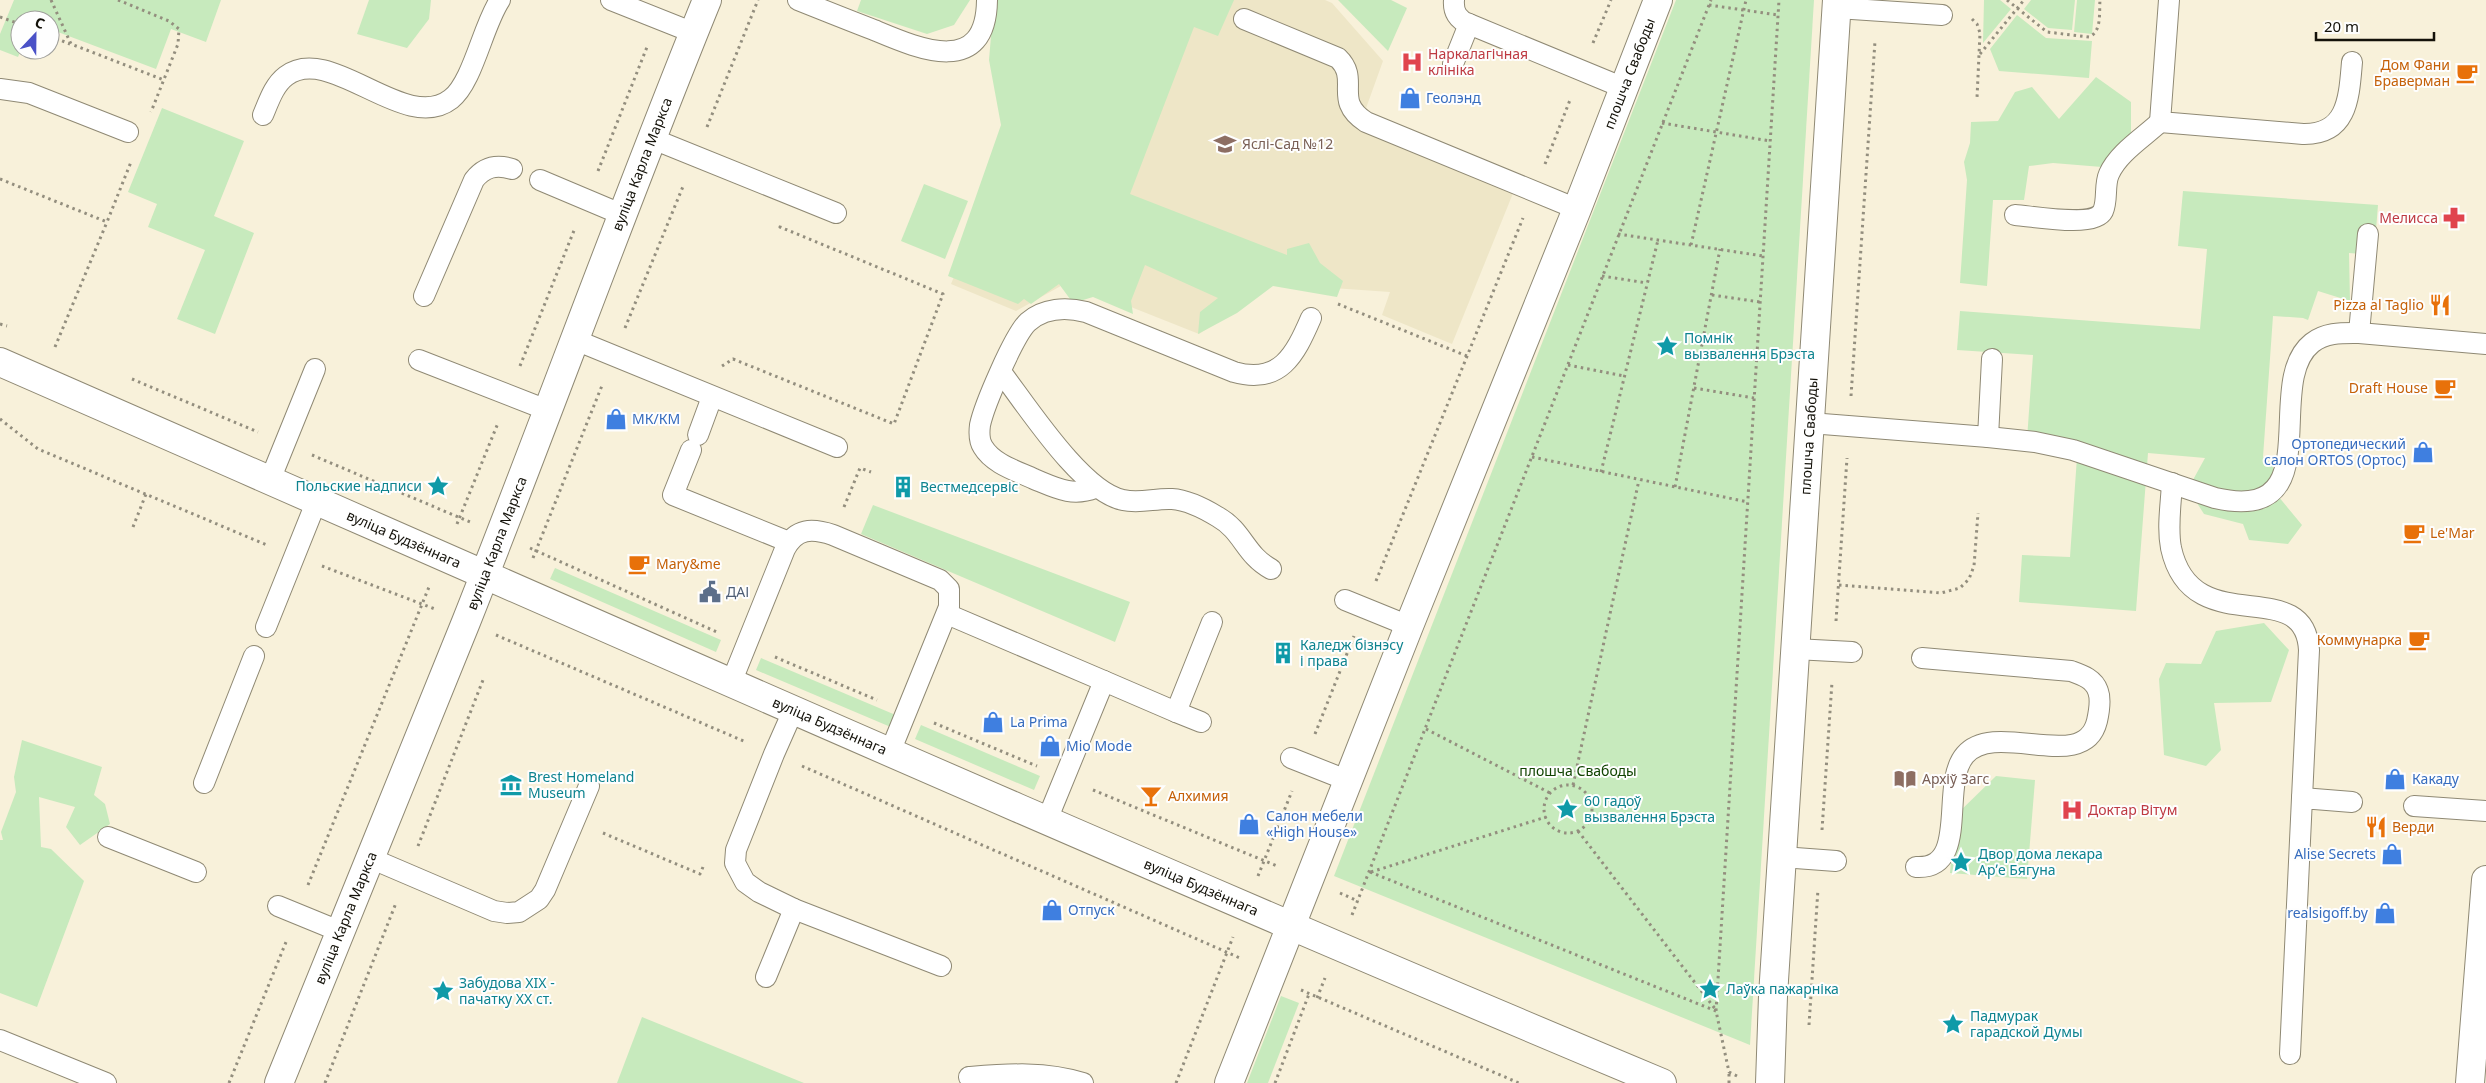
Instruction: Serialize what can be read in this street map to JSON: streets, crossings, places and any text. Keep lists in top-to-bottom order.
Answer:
{
  "streets": {
    "street": ["плошча Свабоды", "вуліца Карла Маркса", "вуліца Будзённага"]
  },
  "crossings": [
    ["плошча Свабоды", "вуліца Будзённага"],
    ["вуліца Карла Маркса", "вуліца Будзённага"]
  ],
  "parks": ["плошча Свабоды"],
  "places": {
    "hospital": ["Наркалагічная клініка", "Доктар Вітум"],
    "cafe": [
      "Дом Фани Браверман",
      "Draft House",
      "Le'Mar",
      "Mary&me",
      "Коммунарка"
    ],
    "shop": [
      "Геолэнд",
      "МК/КМ",
      "Ортопедический салон ORTOS (Ортос)",
      "La Prima",
      "Mio Mode",
      "Какаду",
      "Салон мебели «High House»",
      "Alise Secrets",
      "Отпуск",
      "realsigoff.by"
    ],
    "school or university": ["Яслі-Сад №12"],
    "pharmacy": ["Мелисса"],
    "restaurant": ["Pizza al Taglio", "Верди"],
    "place": [
      "Помнік вызвалення Брэста",
      "Польские надписи",
      "60 гадоў вызвалення Брэста",
      "Двор дома лекара Арʼе Бягуна",
      "Лаўка пажарніка",
      "Забудова XIX - пачатку ХХ ст.",
      "Падмурак гарадской Думы"
    ],
    "building": ["Вестмедсервіс", "Каледж бізнэсу і права"],
    "public building": ["ДАІ"],
    "library": ["Архіў Загс"],
    "museum": ["Brest Homeland Museum"],
    "bar": ["Алхимия"]
  },
  "scale_bar": "20 m",
  "north": "top"
}
